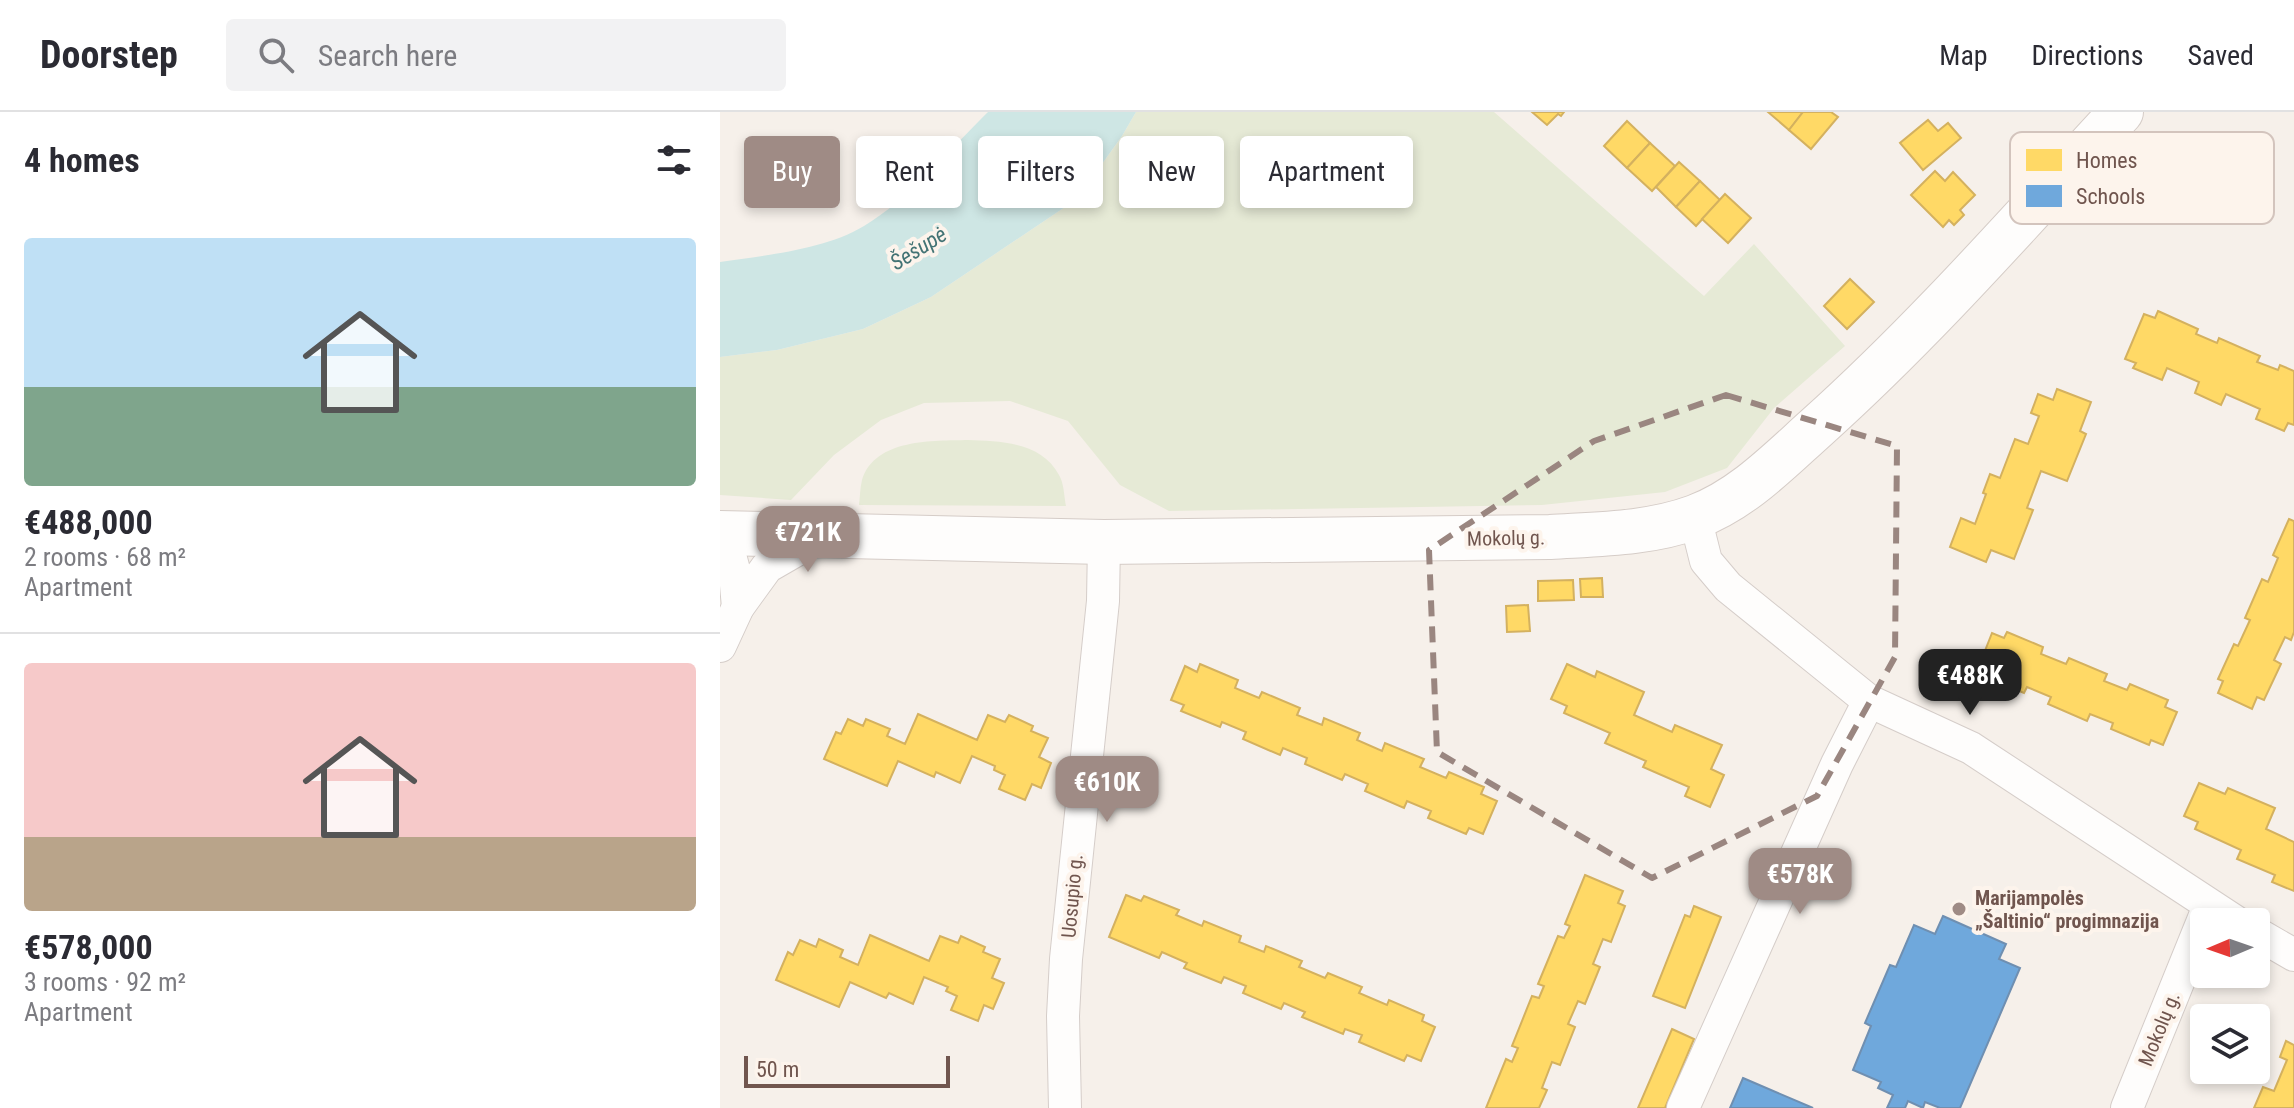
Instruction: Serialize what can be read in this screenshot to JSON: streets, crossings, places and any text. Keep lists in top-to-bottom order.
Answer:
{
  "streets": {
    "main road": ["Mokolų g."],
    "street": ["Uosupio g."]
  },
  "crossings": [
    ["Mokolų g.", "Uosupio g."]
  ],
  "water": ["Šešupė"],
  "places": ["Marijampolės „Šaltinio“ progimnazija"],
  "legend": ["Homes", "Schools"],
  "scale_bar": "50 m",
  "north": "left",
  "page": {
    "header": "Doorstep",
    "search": "Search here",
    "nav": ["Map", "Directions", "Saved"],
    "heading": "4 homes",
    "chip": [
      "Buy",
      "Rent",
      "Filters",
      "New",
      "Apartment"
    ],
    "list": [
      {
        "name": "€488,000",
        "note": "2 rooms · 68 m² · Apartment"
      },
      {
        "name": "€578,000",
        "note": "3 rooms · 92 m² · Apartment"
      }
    ],
    "price": [
      "€721K",
      "€488K",
      "€610K",
      "€578K"
    ],
    "scale": "50 m"
  }
}
